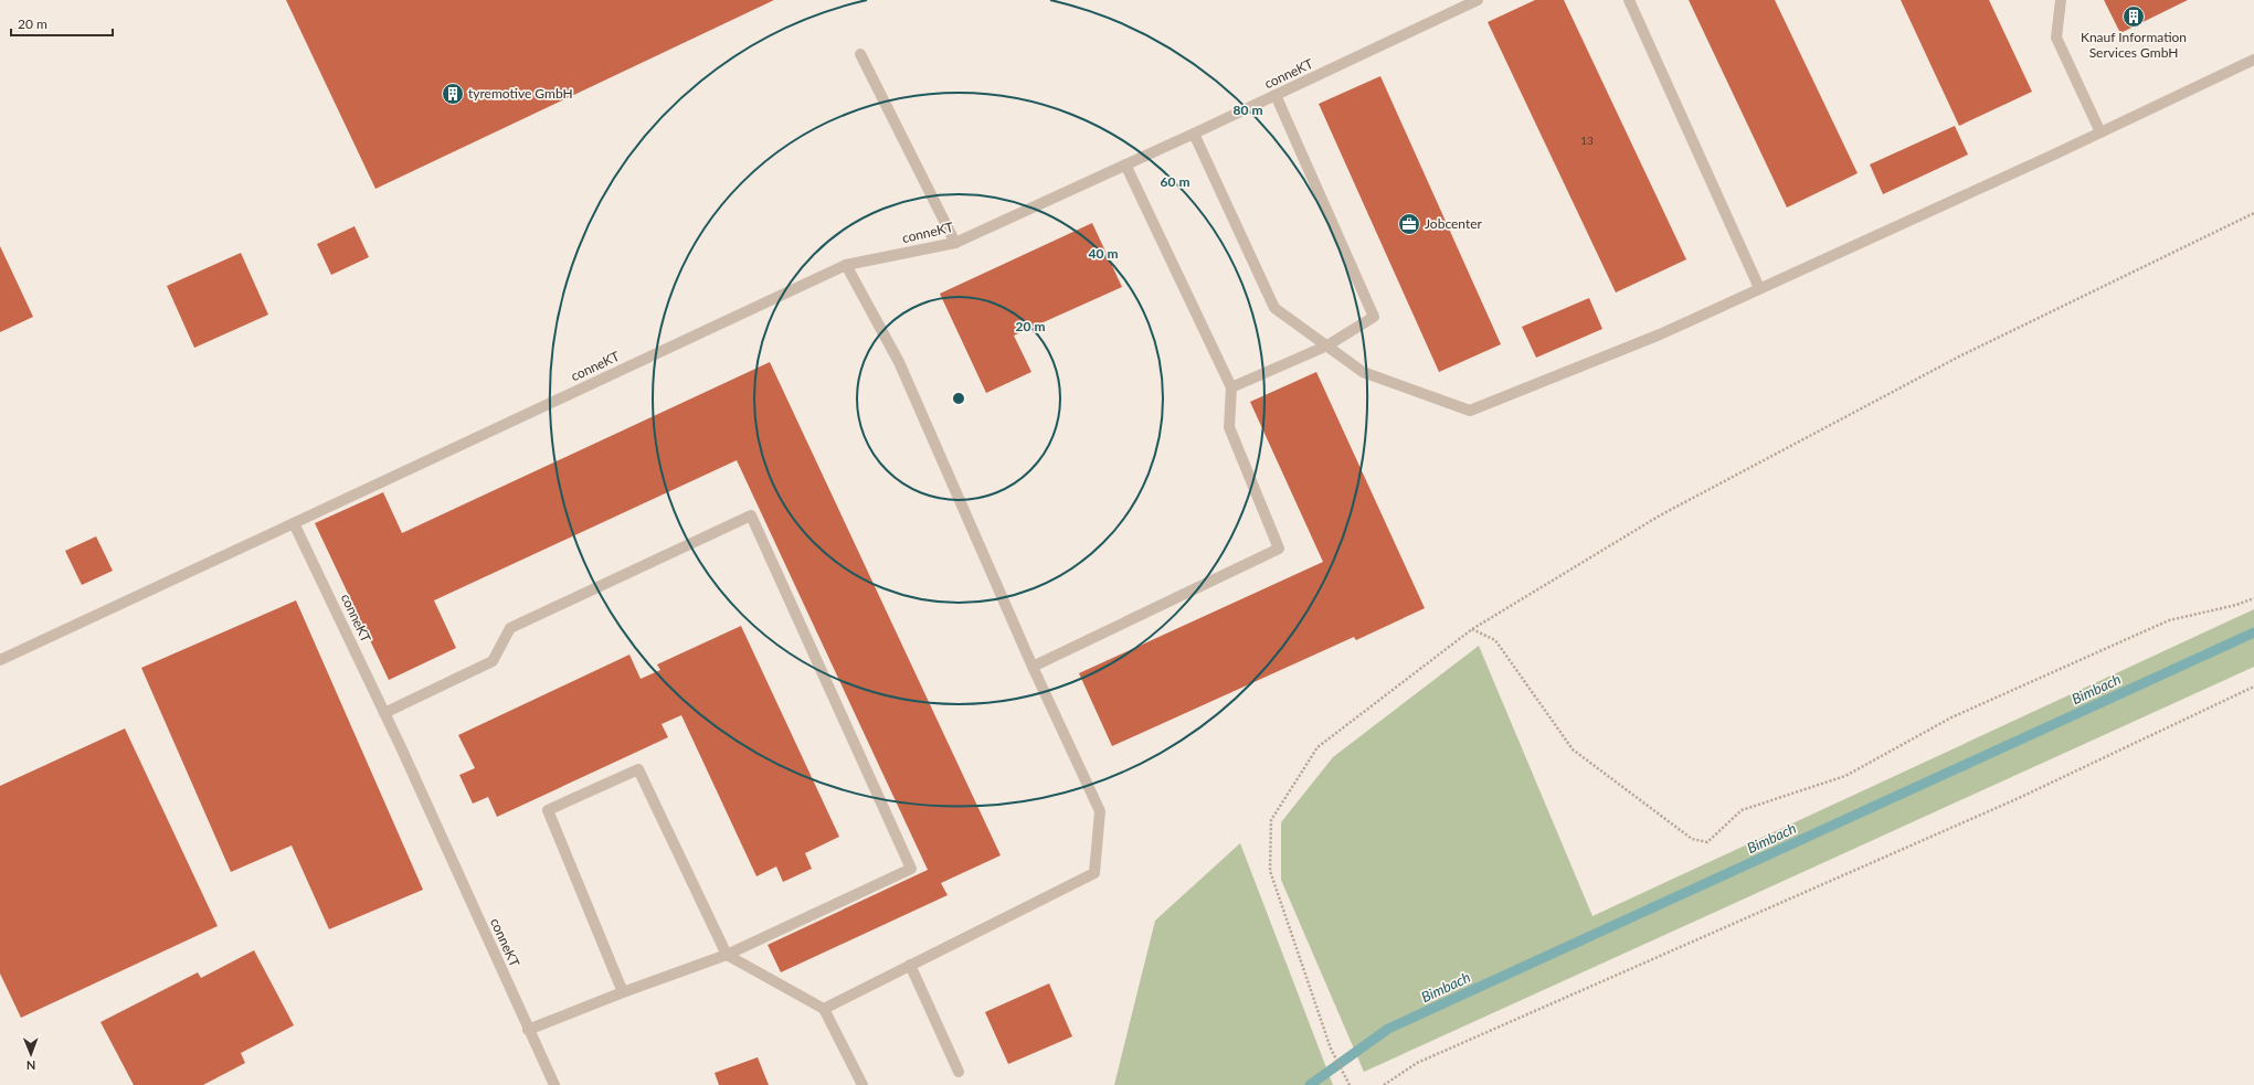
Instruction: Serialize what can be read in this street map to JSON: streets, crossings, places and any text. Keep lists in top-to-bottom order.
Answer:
{
  "streets": {
    "street": ["conneKT"]
  },
  "water": ["Bimbach"],
  "places": {
    "building": ["Knauf Information Services GmbH", "tyremotive GmbH"],
    "office": ["Jobcenter"]
  },
  "house_numbers": ["13"],
  "scale_bar": "20 m",
  "north": "bottom",
  "rings": [
    "80 m",
    "60 m",
    "40 m",
    "20 m"
  ]
}
